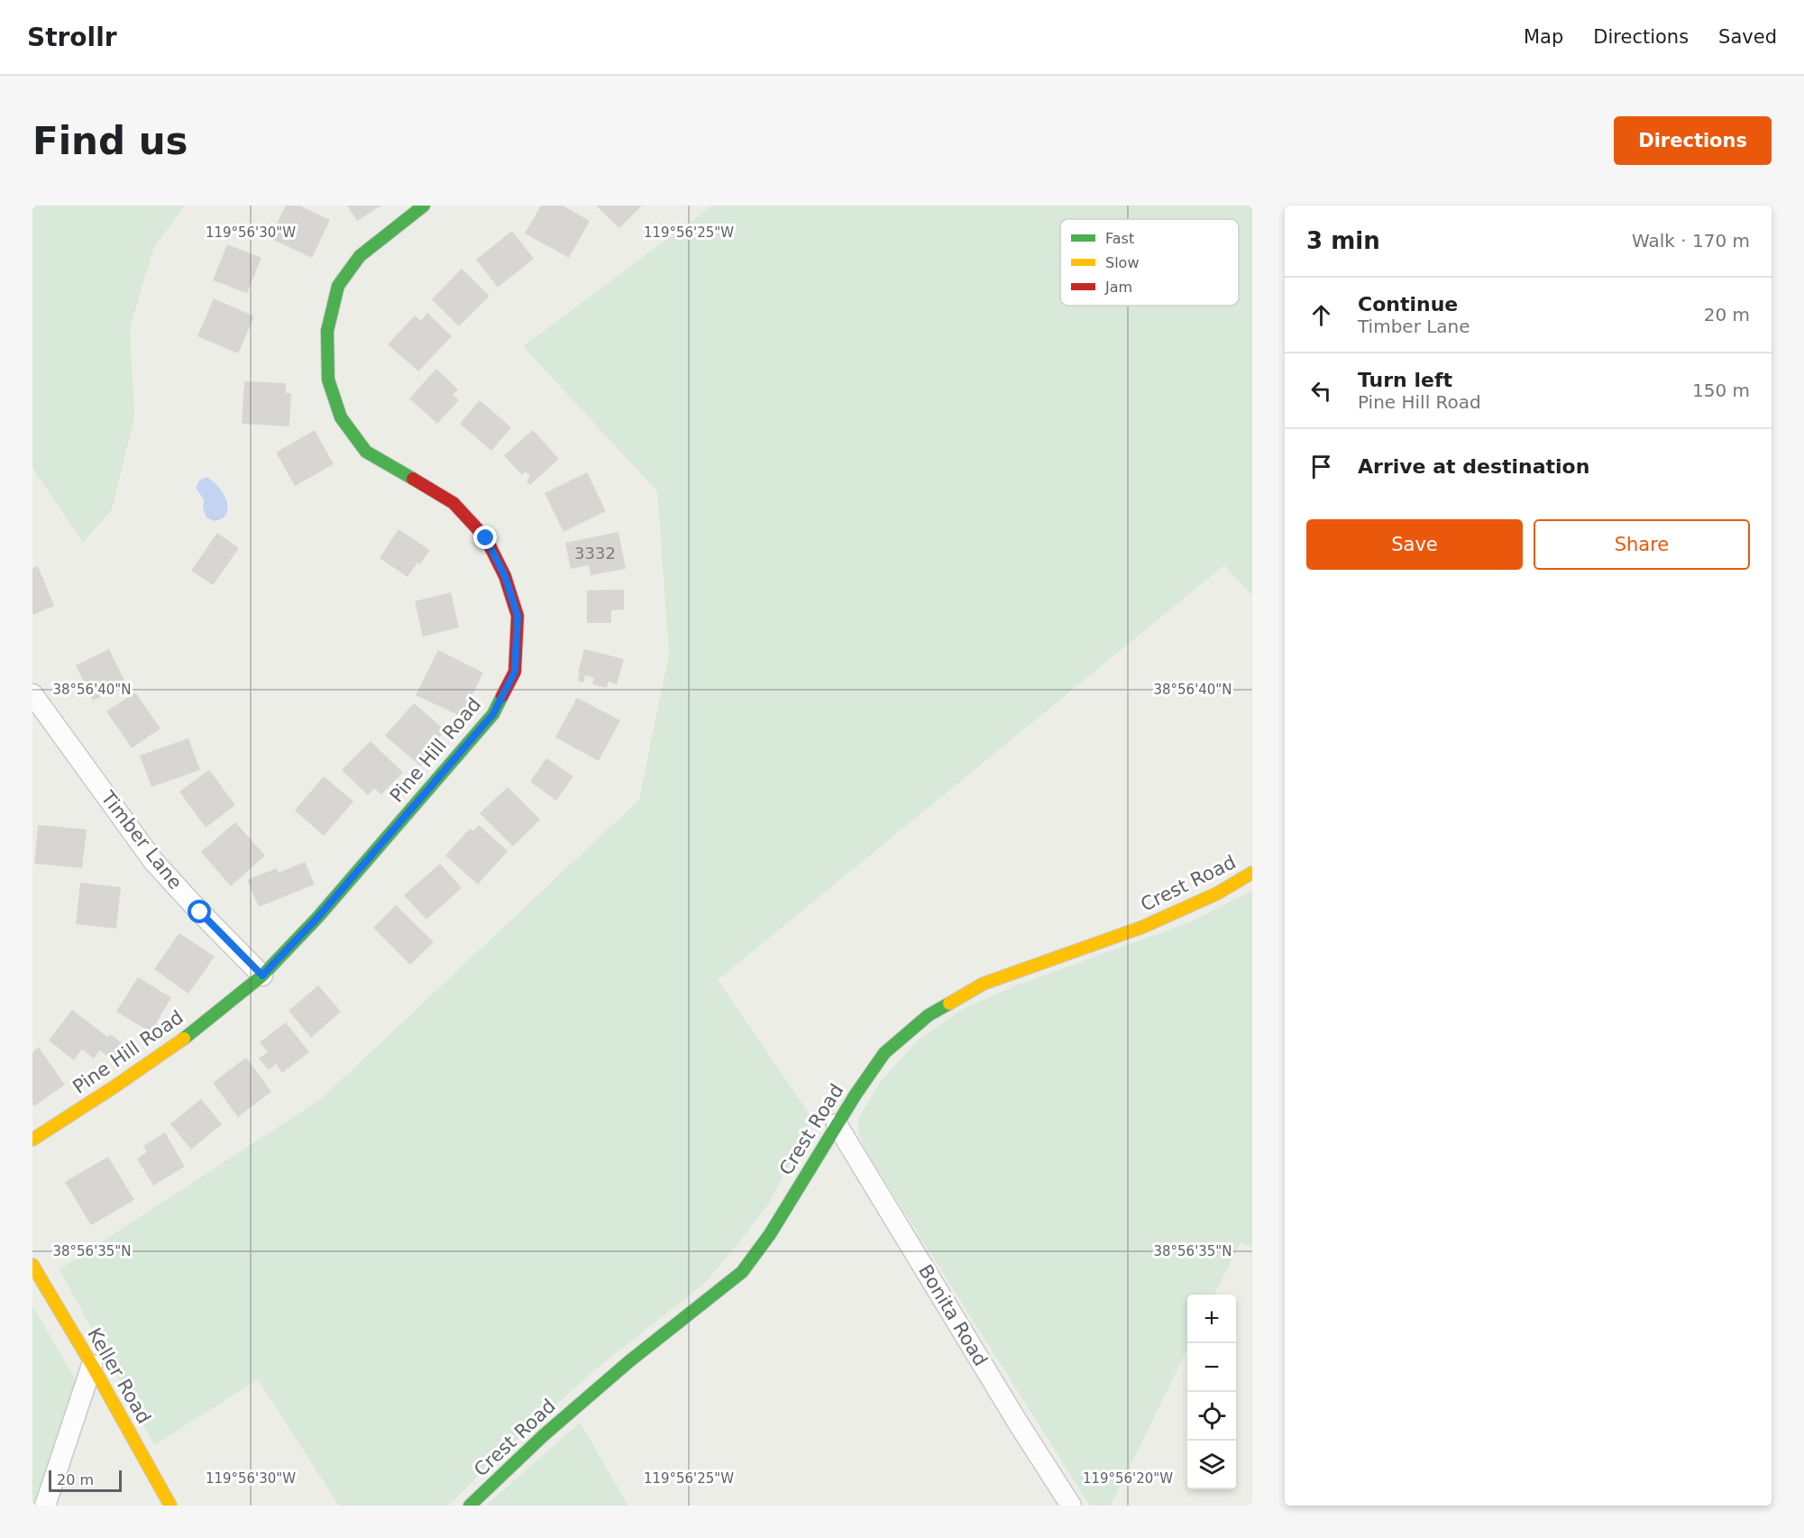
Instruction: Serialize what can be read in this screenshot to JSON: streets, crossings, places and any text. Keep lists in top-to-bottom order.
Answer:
{
  "streets": {
    "street": [
      "Pine Hill Road",
      "Timber Lane",
      "Crest Road",
      "Bonita Road",
      "Keller Road"
    ]
  },
  "crossings": [
    ["Pine Hill Road", "Timber Lane"],
    ["Crest Road", "Bonita Road"]
  ],
  "house_numbers": ["3332"],
  "legend": ["Fast", "Slow", "Jam"],
  "scale_bar": "20 m",
  "page": {
    "header": "Strollr",
    "nav": ["Map", "Directions", "Saved"],
    "buttons": [
      "Directions",
      ["Save", "Share"]
    ],
    "title": "Find us",
    "heading": ["3 min", "Walk · 170 m"],
    "list": [
      ["Continue", "Timber Lane", "20 m"],
      ["Turn left", "Pine Hill Road", "150 m"],
      "Arrive at destination"
    ],
    "map_buttons": ["+", "−"],
    "scale": "20 m"
  },
  "coordinates": [
    "119°56'30\"W",
    "119°56'25\"W",
    "38°56'40\"N",
    "38°56'35\"N",
    "119°56'20\"W"
  ]
}
